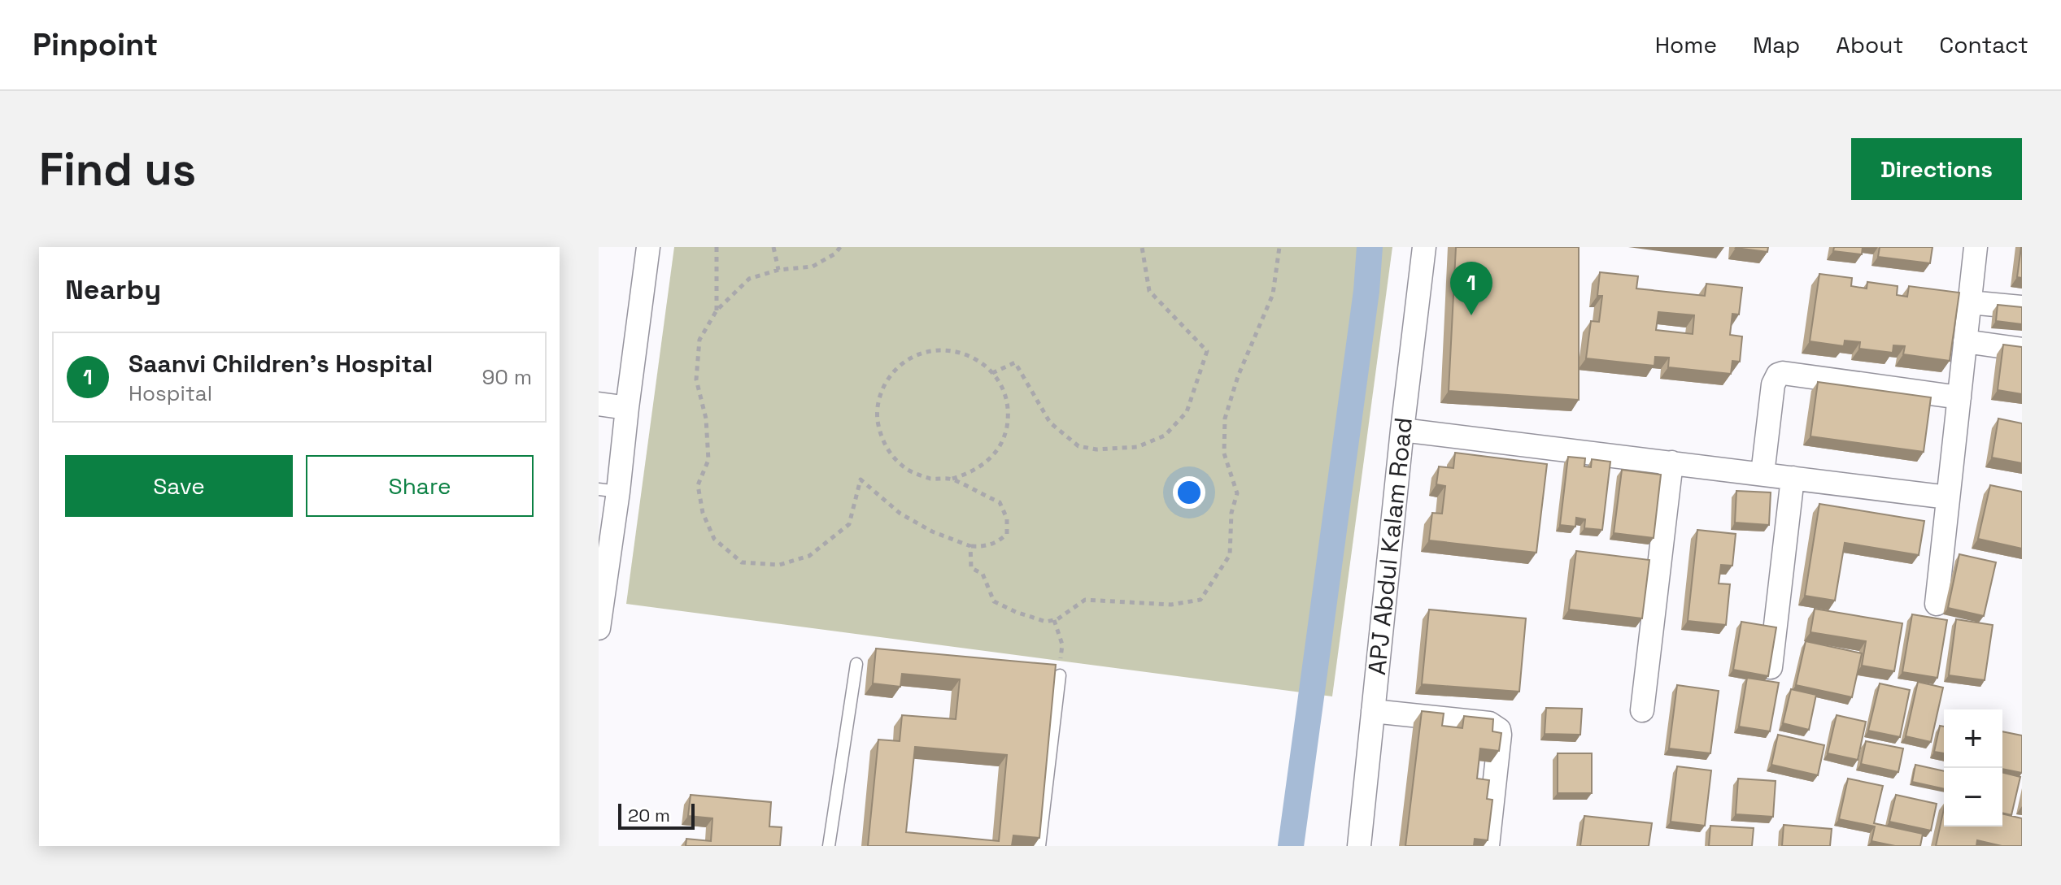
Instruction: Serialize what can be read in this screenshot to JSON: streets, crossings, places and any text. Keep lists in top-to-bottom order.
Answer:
{
  "streets": {
    "street": ["APJ Abdul Kalam Road"]
  },
  "scale_bar": "20 m",
  "page": {
    "header": "Pinpoint",
    "nav": [
      "Home",
      "Map",
      "About",
      "Contact"
    ],
    "buttons": [
      "Directions",
      ["Save", "Share"]
    ],
    "title": "Find us",
    "heading": "Nearby",
    "pins": "1",
    "list": [
      {
        "mark": "1",
        "name": "Saanvi Children's Hospital",
        "note": "Hospital",
        "value": "90 m"
      }
    ],
    "map_buttons": ["+", "−"],
    "scale": "20 m"
  }
}
